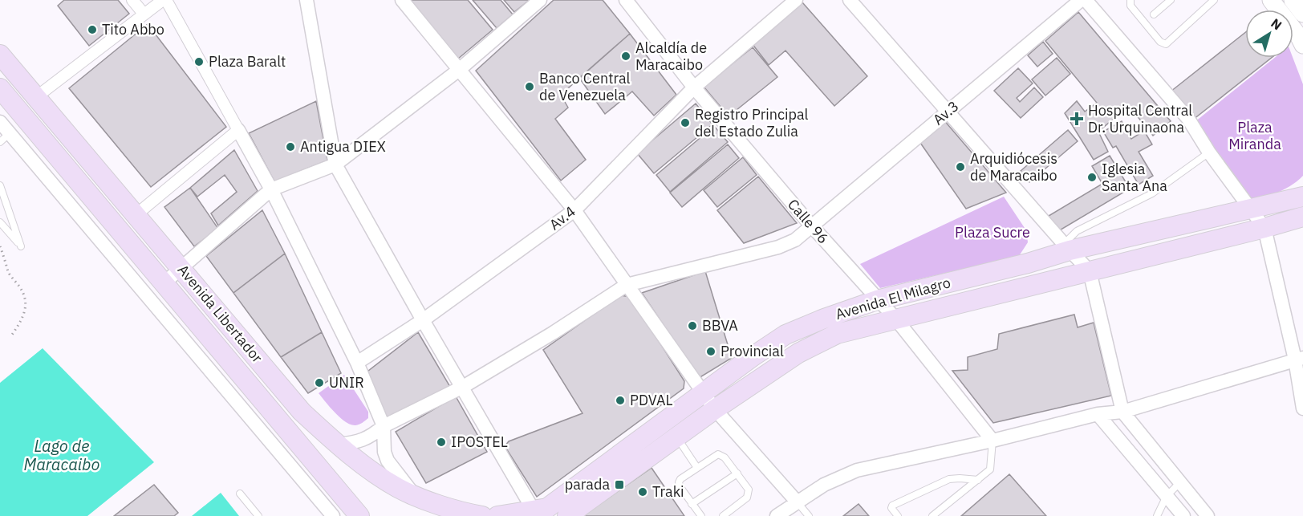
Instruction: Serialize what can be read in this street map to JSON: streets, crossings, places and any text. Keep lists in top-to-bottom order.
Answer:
{
  "streets": {
    "main road": ["Avenida El Milagro", "Avenida Libertador"],
    "street": ["Av.3", "Av.4", "Calle 96"]
  },
  "crossings": [
    ["Av.3", "Calle 96"],
    ["Av.3", "Avenida Libertador"],
    ["Av.4", "Calle 96"],
    ["Calle 96", "Avenida El Milagro"]
  ],
  "water": ["Lago de Maracaibo"],
  "parks": ["Plaza Miranda", "Plaza Sucre"],
  "places": {
    "other": [
      "Tito Abbo",
      "Alcaldía de Maracaibo",
      "Plaza Baralt",
      "Banco Central de Venezuela",
      "Registro Principal del Estado Zulia",
      "Antigua DIEX",
      "Arquidiócesis de Maracaibo",
      "Iglesia Santa Ana",
      "BBVA",
      "Provincial",
      "UNIR",
      "PDVAL",
      "IPOSTEL",
      "Traki"
    ],
    "health": ["Hospital Central Dr. Urquinaona"],
    "transit": ["parada"]
  },
  "north": "top right"
}
